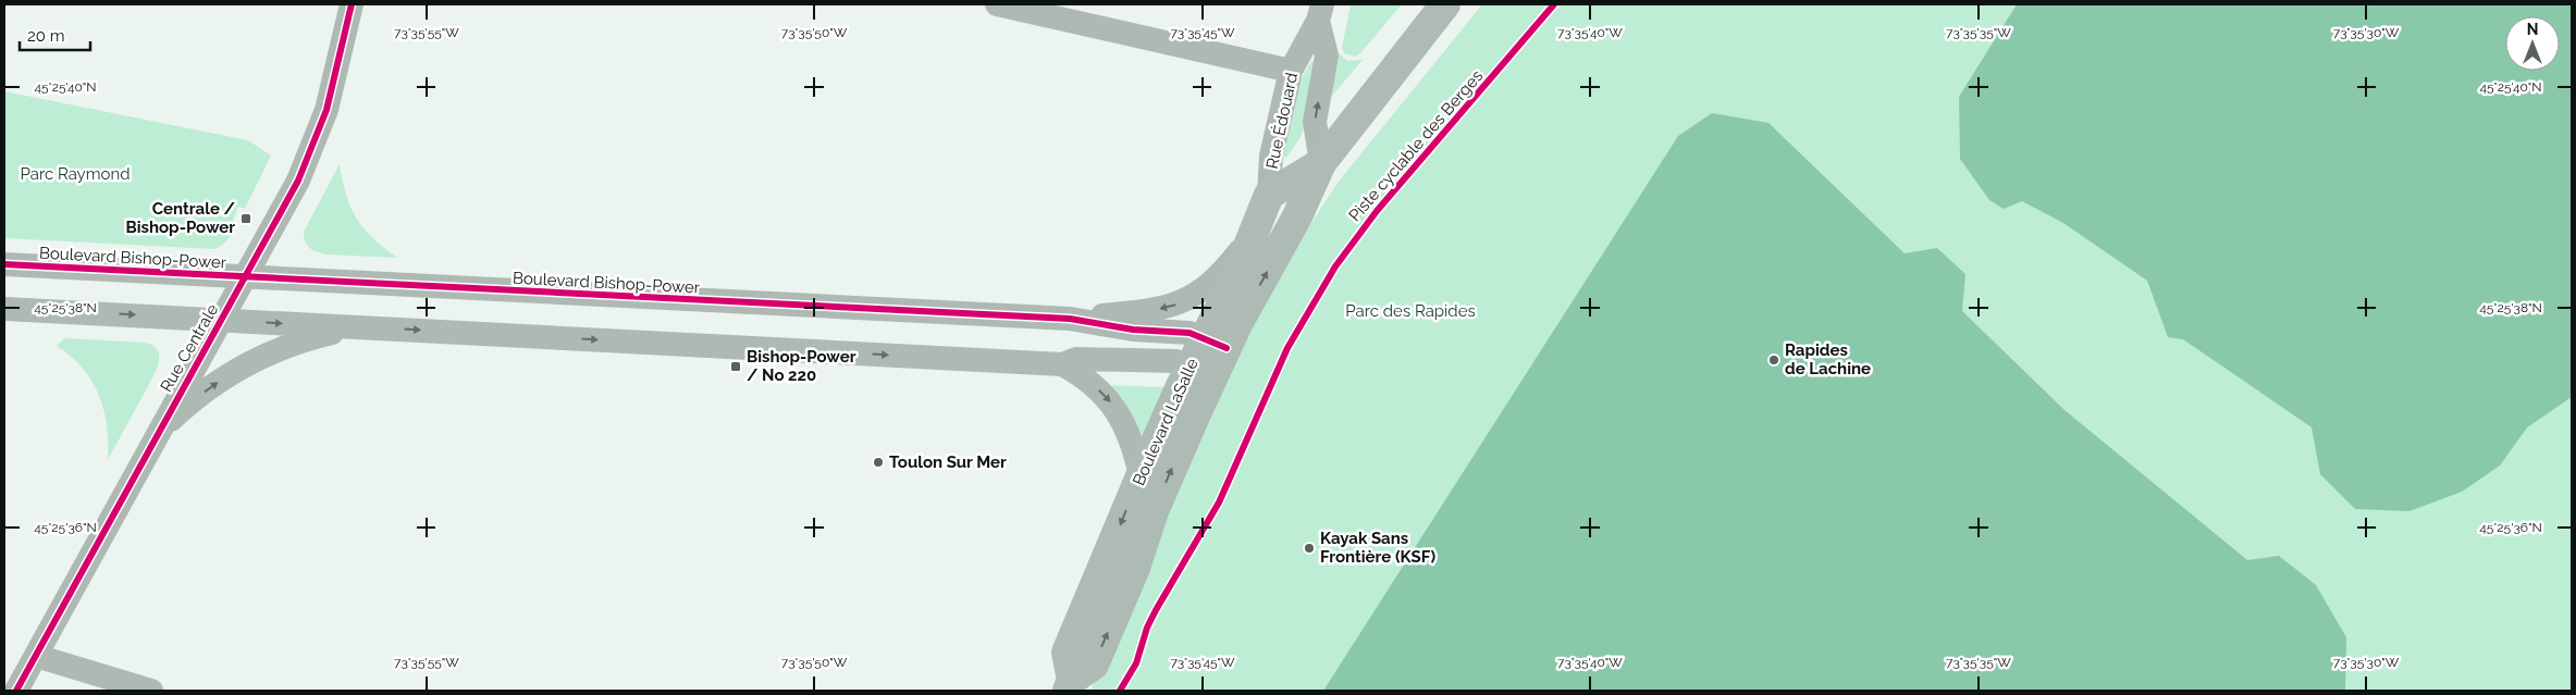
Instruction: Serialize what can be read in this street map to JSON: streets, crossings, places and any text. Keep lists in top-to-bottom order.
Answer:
{
  "streets": {
    "main road": ["Boulevard LaSalle"],
    "street": ["Rue Édouard", "Boulevard Bishop-Power", "Rue Centrale"],
    "cycle path": ["Piste cyclable des Berges"]
  },
  "crossings": [
    ["Rue Édouard", "Boulevard LaSalle"],
    ["Boulevard Bishop-Power", "Rue Centrale"],
    ["Boulevard Bishop-Power", "Boulevard LaSalle"]
  ],
  "parks": ["Parc Raymond", "Parc des Rapides"],
  "places": {
    "transit": ["Centrale / Bishop-Power", "Bishop-Power / No 220"],
    "other": ["Rapides de Lachine", "Toulon Sur Mer", "Kayak Sans Frontière (KSF)"]
  },
  "scale_bar": "20 m",
  "north": "top",
  "coordinates": [
    "73°35'55\"W",
    "73°35'50\"W",
    "73°35'45\"W",
    "73°35'40\"W",
    "73°35'35\"W",
    "73°35'30\"W",
    "45°25'40\"N",
    "45°25'38\"N",
    "45°25'36\"N"
  ]
}
